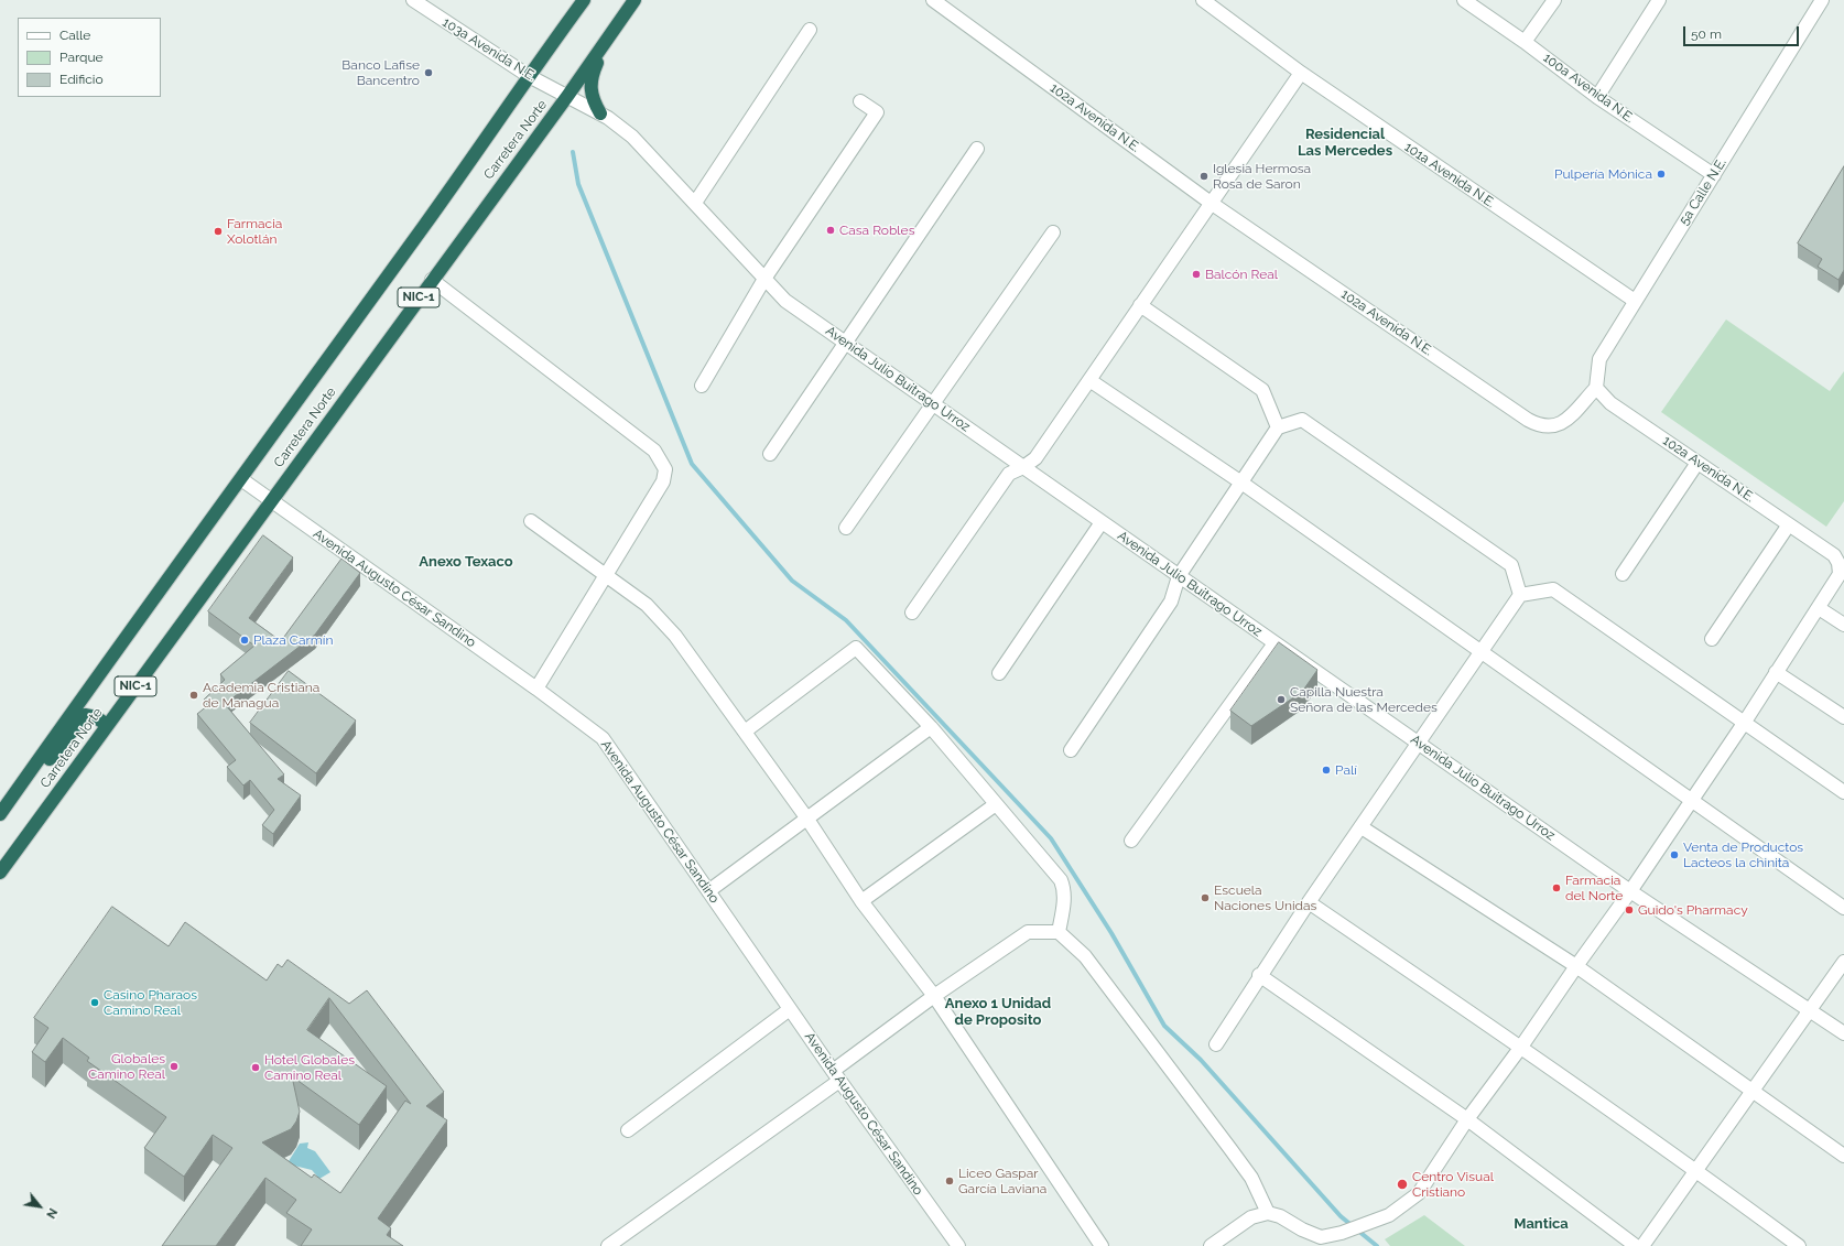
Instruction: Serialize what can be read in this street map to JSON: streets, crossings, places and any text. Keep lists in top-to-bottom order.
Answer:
{
  "streets": {
    "highway": ["Carretera Norte", "NIC-1"],
    "street": [
      "103a Avenida N.E.",
      "100a Avenida N.E.",
      "102a Avenida N.E.",
      "101a Avenida N.E.",
      "5a Calle N.E.",
      "Avenida Julio Buitrago Urroz",
      "Avenida Augusto César Sandino"
    ]
  },
  "crossings": [
    ["103a Avenida N.E.", "Carretera Norte"],
    ["103a Avenida N.E.", "Avenida Julio Buitrago Urroz"],
    ["100a Avenida N.E.", "5a Calle N.E."],
    ["102a Avenida N.E.", "5a Calle N.E."],
    ["Carretera Norte", "Avenida Julio Buitrago Urroz"],
    ["Carretera Norte", "Avenida Augusto César Sandino"],
    ["101a Avenida N.E.", "5a Calle N.E."]
  ],
  "districts": [
    "Residencial Las Mercedes",
    "Anexo Texaco",
    "Anexo 1 Unidad de Proposito",
    "Mantica"
  ],
  "places": [
    "Banco Lafise Bancentro",
    "Pulpería Mónica",
    "Iglesia Hermosa Rosa de Saron",
    "Casa Robles",
    "Farmacia Xolotlán",
    "Balcón Real",
    "Plaza Carmín",
    "Academia Cristiana de Managua",
    "Capilla Nuestra Señora de las Mercedes",
    "Palí",
    "Venta de Productos Lacteos la chinita",
    "Farmacia del Norte",
    "Escuela Naciones Unidas",
    "Guido's Pharmacy",
    "Casino Pharaos Camino Real",
    "Globales Camino Real",
    "Hotel Globales Camino Real",
    "Liceo Gaspar García Laviana",
    "Centro Visual Cristiano"
  ],
  "legend": ["Calle", "Parque", "Edificio"],
  "scale_bar": "50 m",
  "north": "bottom right"
}
